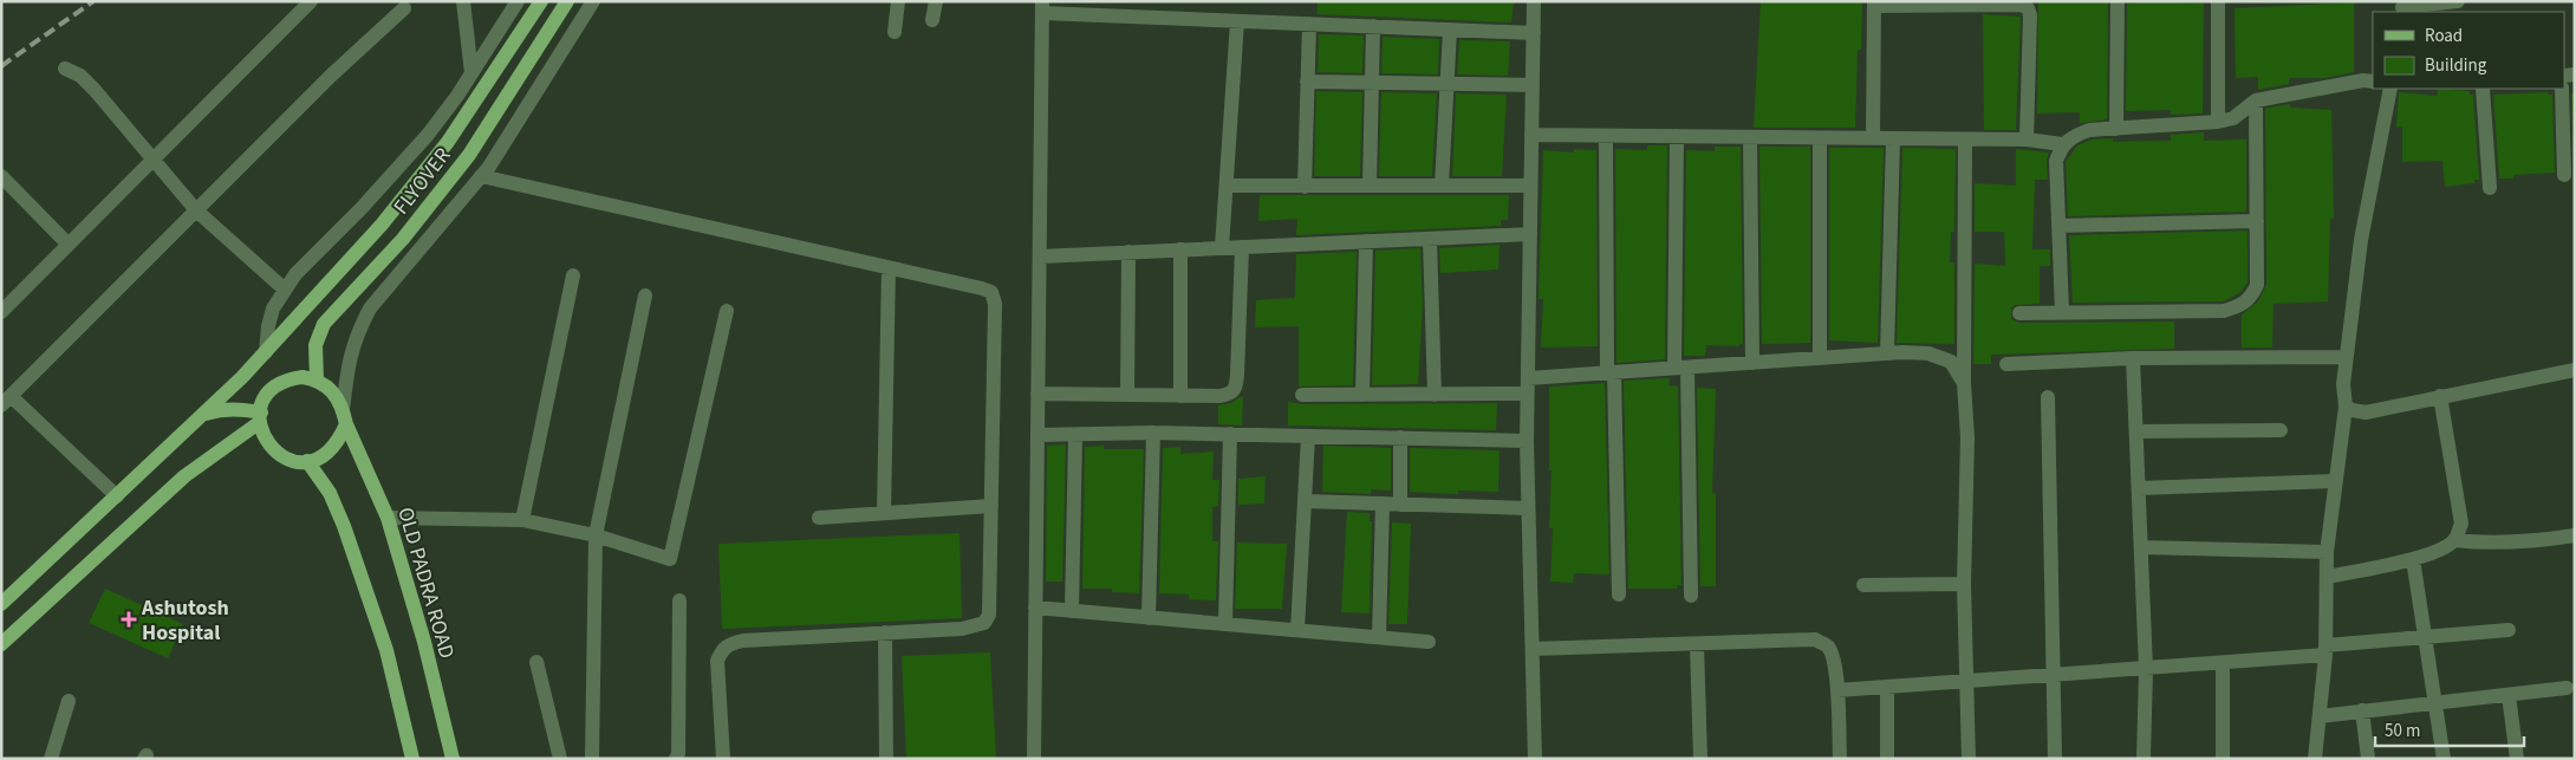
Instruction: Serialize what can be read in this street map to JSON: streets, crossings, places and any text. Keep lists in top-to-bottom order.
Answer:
{
  "streets": {
    "main road": ["FLYOVER", "OLD PADRA ROAD"]
  },
  "crossings": [
    ["FLYOVER", "OLD PADRA ROAD"]
  ],
  "places": {
    "health": ["Ashutosh Hospital"]
  },
  "legend": ["Road", "Building"],
  "scale_bar": "50 m"
}
